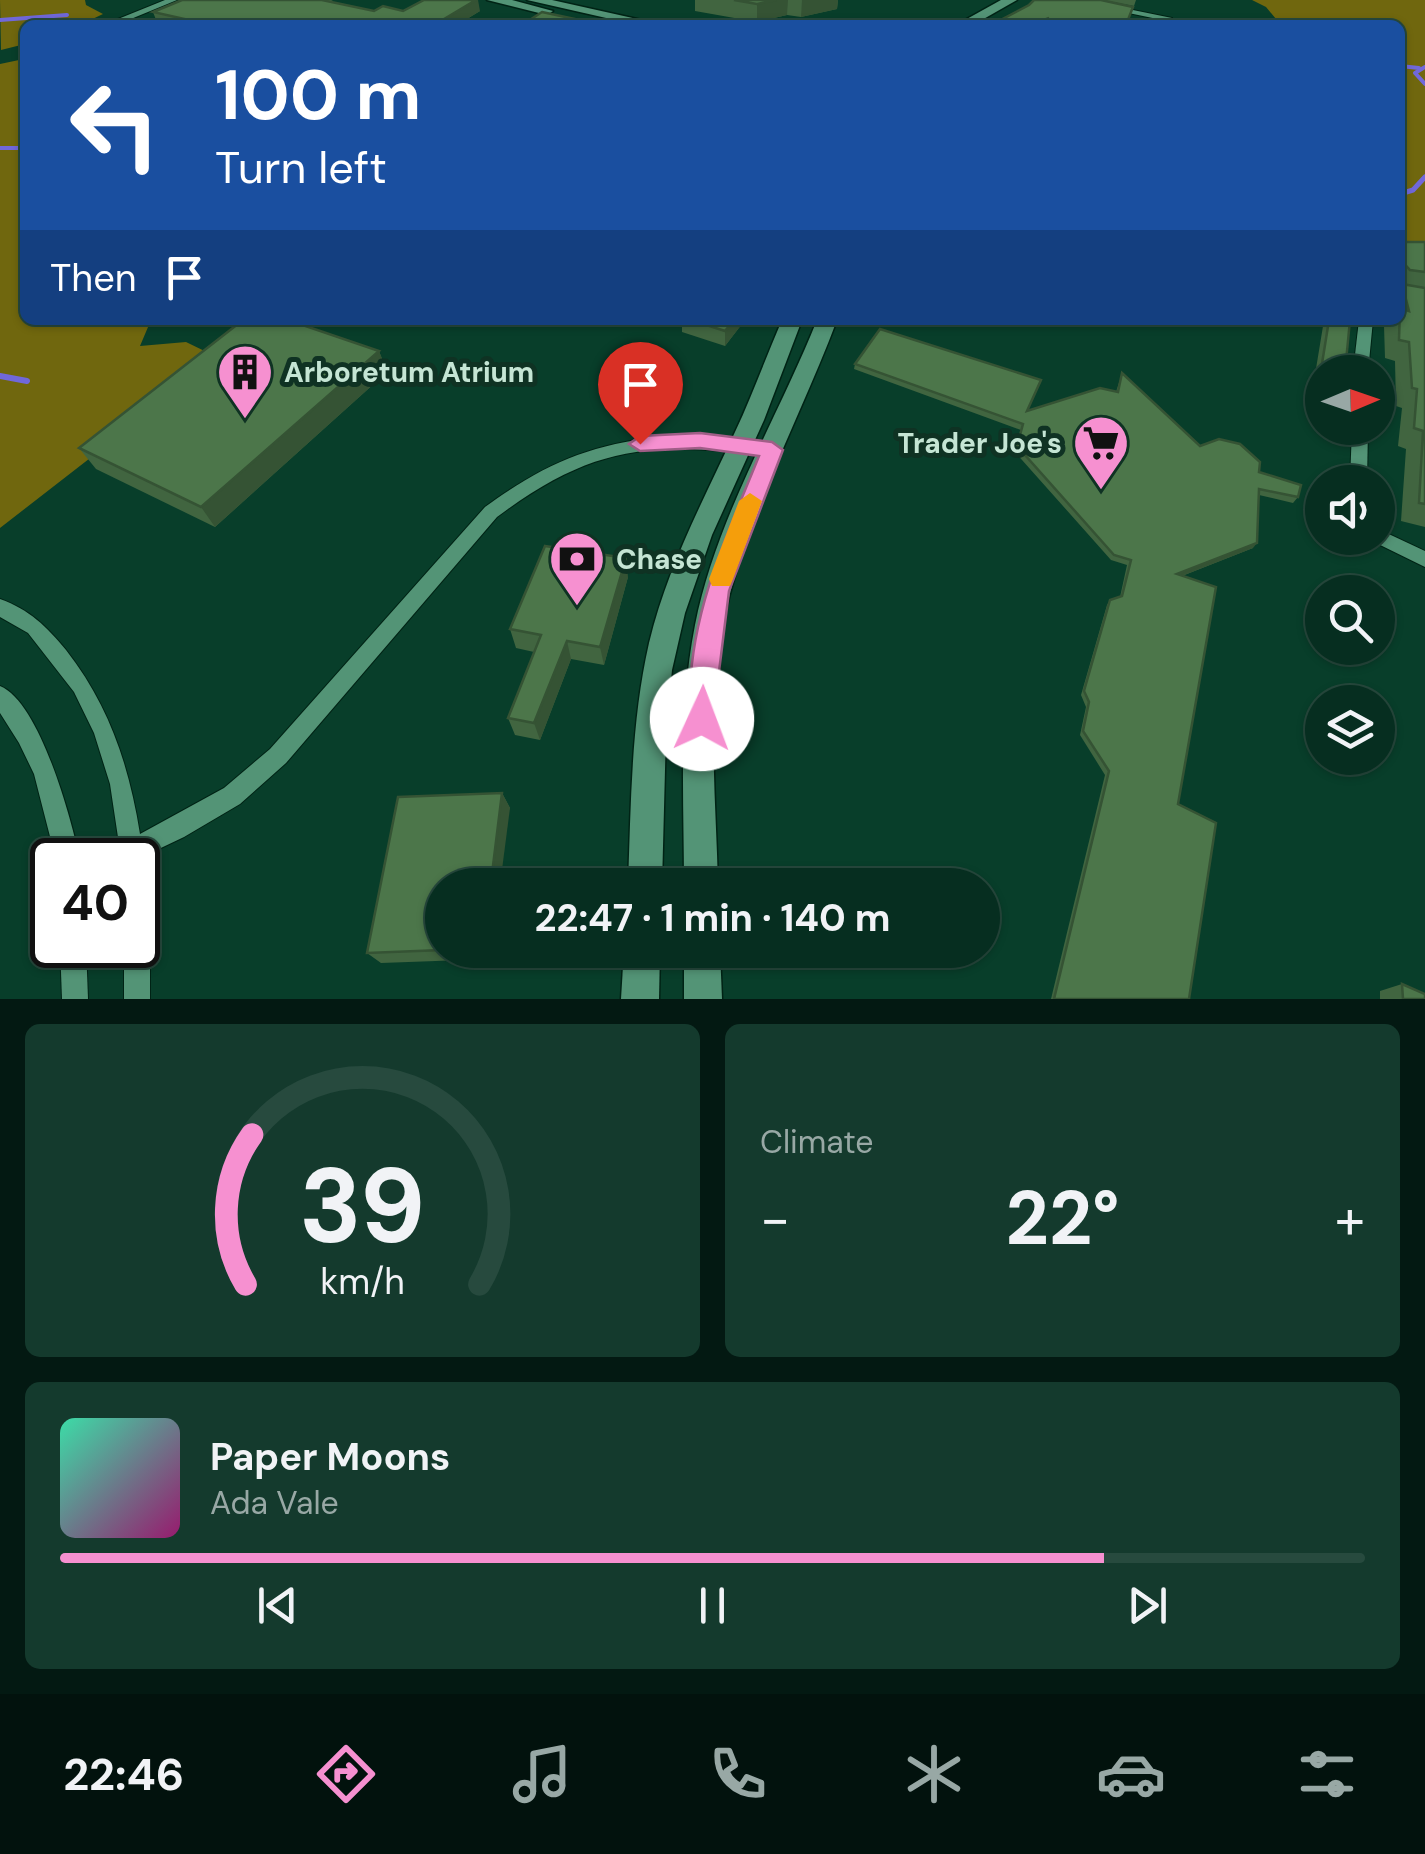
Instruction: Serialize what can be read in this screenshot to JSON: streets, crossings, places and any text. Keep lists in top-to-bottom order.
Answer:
{
  "places": {
    "building": ["Arboretum Atrium"],
    "supermarket": ["Trader Joe's"],
    "bank": ["Chase"]
  },
  "north": "right",
  "page": {
    "turn": ["100 m", "Turn left"],
    "then": "Then",
    "limit": "40",
    "trip": "22:47 · 1 min · 140 m",
    "tile": "Climate",
    "heat": ["−", "22°", "+"],
    "song": ["Paper Moons", "Ada Vale"],
    "tabs": "22:46",
    "gauge": ["39", "km/h"]
  }
}
